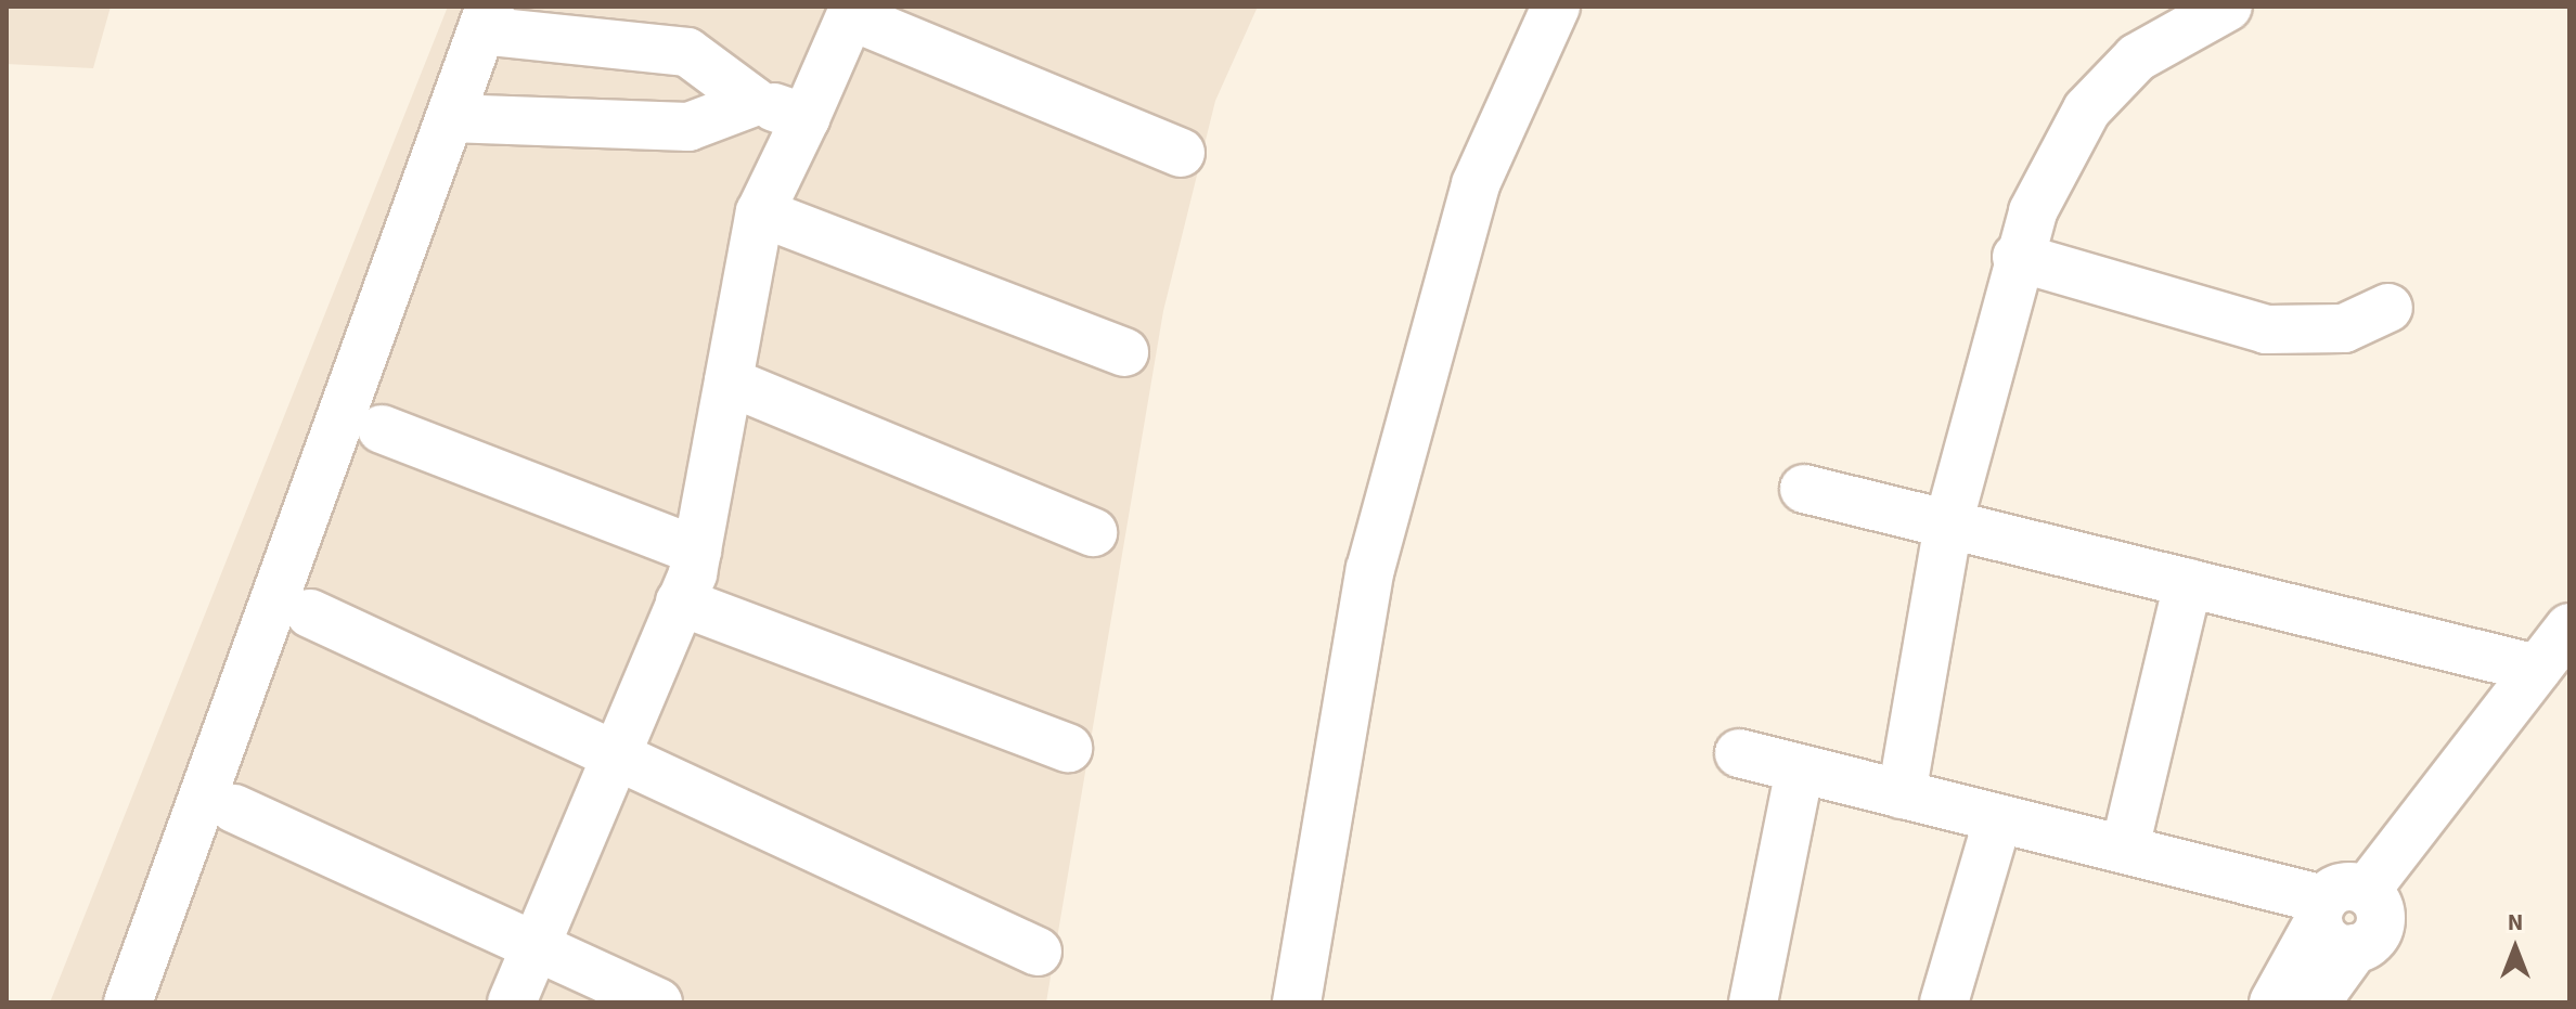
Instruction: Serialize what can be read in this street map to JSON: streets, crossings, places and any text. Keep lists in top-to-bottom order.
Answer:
{
  "north": "top"
}
